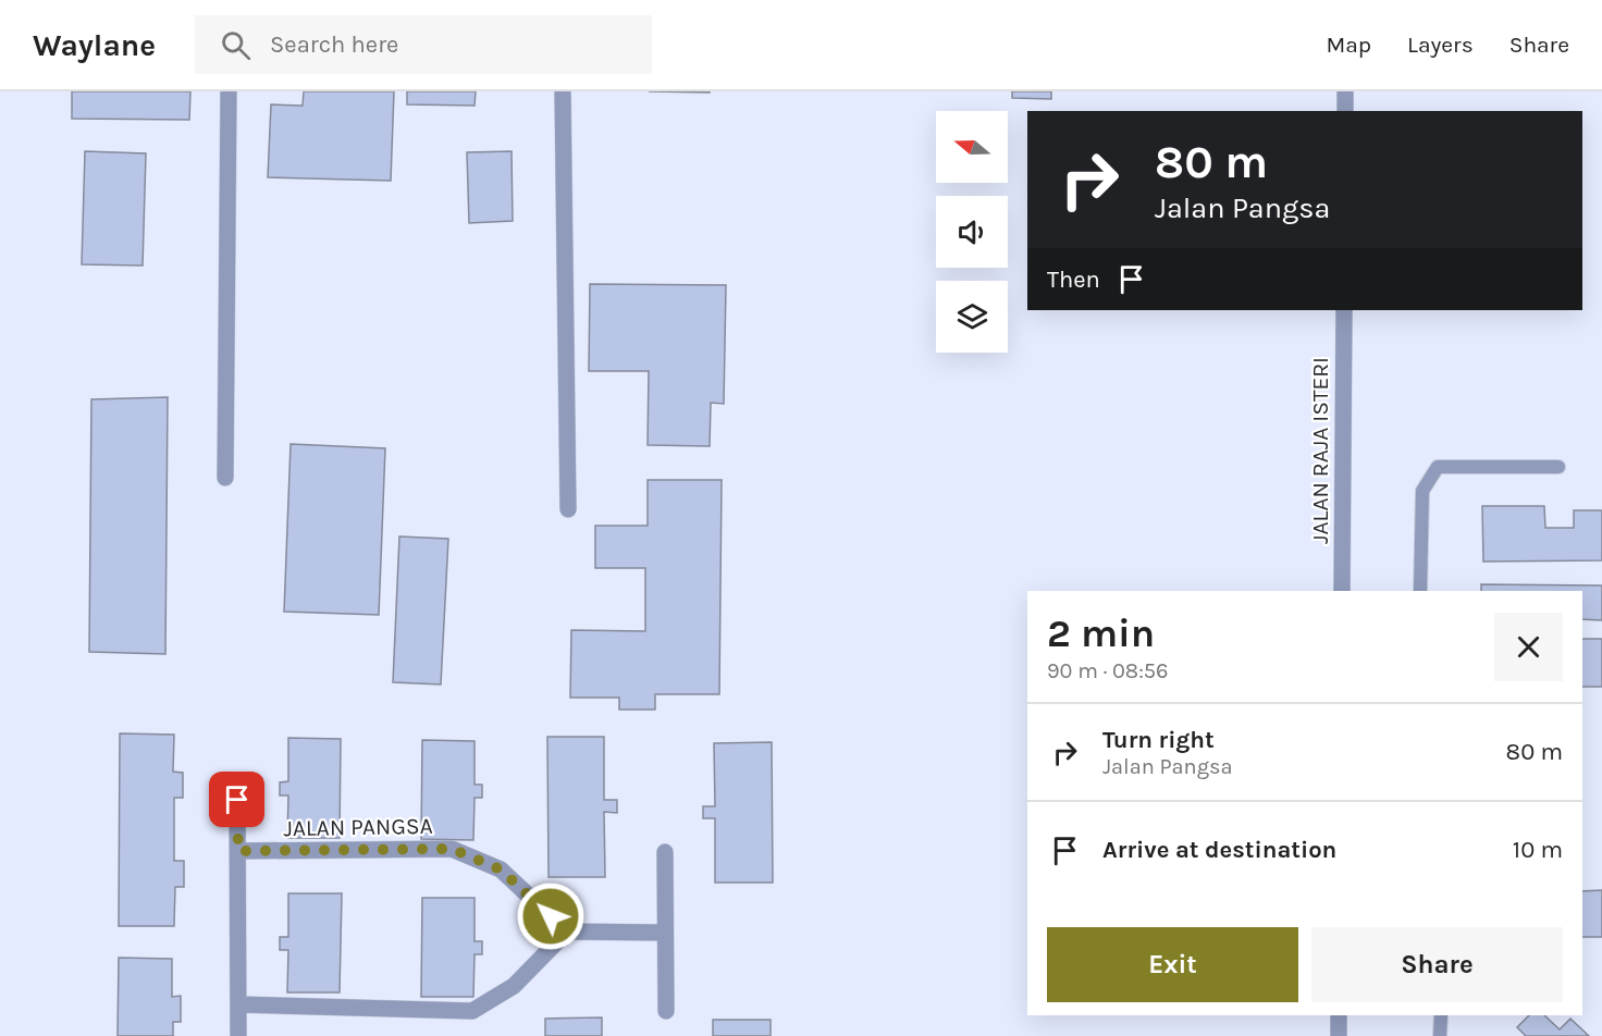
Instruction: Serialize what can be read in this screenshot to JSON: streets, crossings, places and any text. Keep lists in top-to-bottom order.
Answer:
{
  "streets": {
    "street": ["JALAN RAJA ISTERI", "JALAN PANGSA"]
  },
  "north": "left",
  "page": {
    "header": "Waylane",
    "search": "Search here",
    "nav": ["Map", "Layers", "Share"],
    "turn": ["80 m", "Jalan Pangsa"],
    "then": "Then",
    "heading": ["2 min", "90 m · 08:56"],
    "list": [
      {
        "name": "Turn right",
        "note": "Jalan Pangsa",
        "value": "80 m"
      },
      {
        "name": "Arrive at destination",
        "value": "10 m"
      }
    ],
    "buttons": ["Exit", "Share"]
  }
}
